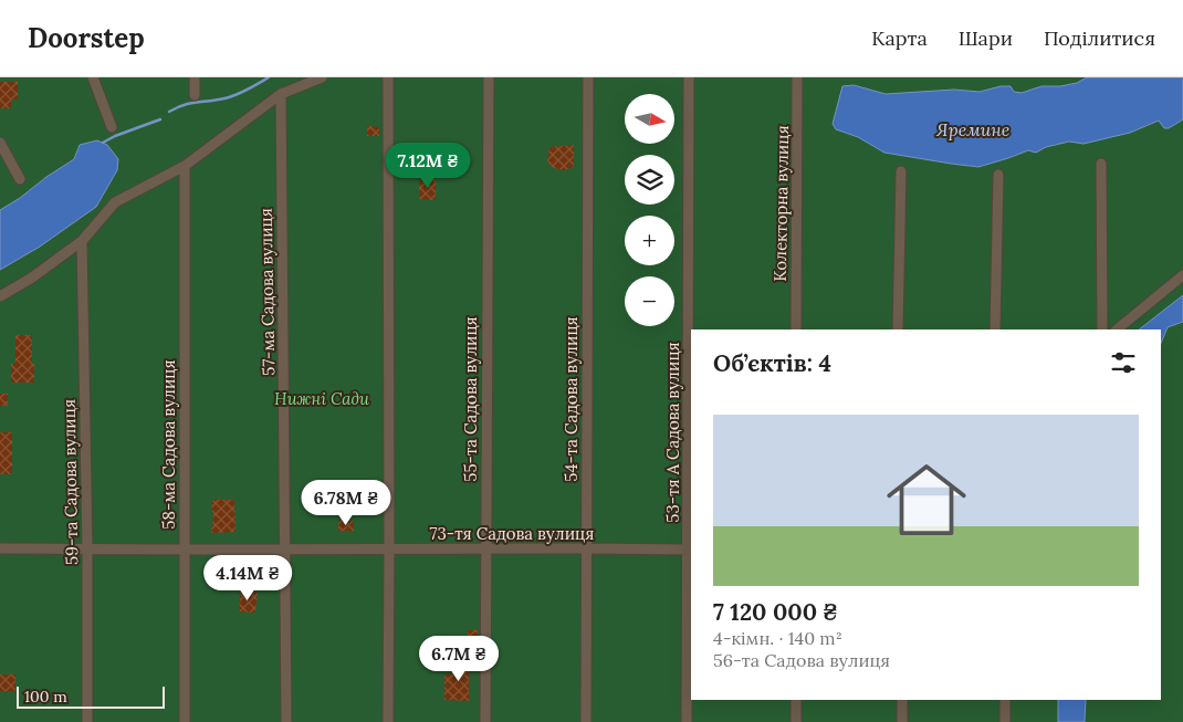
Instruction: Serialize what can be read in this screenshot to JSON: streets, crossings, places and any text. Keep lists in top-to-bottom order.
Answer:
{
  "streets": {
    "street": [
      "Колекторна вулиця",
      "57-ма Садова вулиця",
      "55-та Садова вулиця",
      "54-та Садова вулиця",
      "53-тя А Садова вулиця",
      "58-ма Садова вулиця",
      "59-та Садова вулиця",
      "73-тя Садова вулиця"
    ]
  },
  "crossings": [
    ["57-ма Садова вулиця", "73-тя Садова вулиця"],
    ["55-та Садова вулиця", "73-тя Садова вулиця"],
    ["54-та Садова вулиця", "73-тя Садова вулиця"],
    ["53-тя А Садова вулиця", "73-тя Садова вулиця"],
    ["58-ма Садова вулиця", "73-тя Садова вулиця"],
    ["59-та Садова вулиця", "73-тя Садова вулиця"]
  ],
  "water": ["Яремине"],
  "parks": ["Нижні Сади"],
  "scale_bar": "100 m",
  "north": "right",
  "page": {
    "header": "Doorstep",
    "nav": ["Карта", "Шари", "Поділитися"],
    "map_buttons": ["+", "−"],
    "price": [
      "7.12M ₴",
      "6.78M ₴",
      "4.14M ₴",
      "6.7M ₴"
    ],
    "heading": "Об’єктів: 4",
    "list": [
      {
        "name": "7 120 000 ₴",
        "note": "4-кімн. · 140 m² · 56-та Садова вулиця"
      }
    ],
    "scale": "100 m"
  }
}
